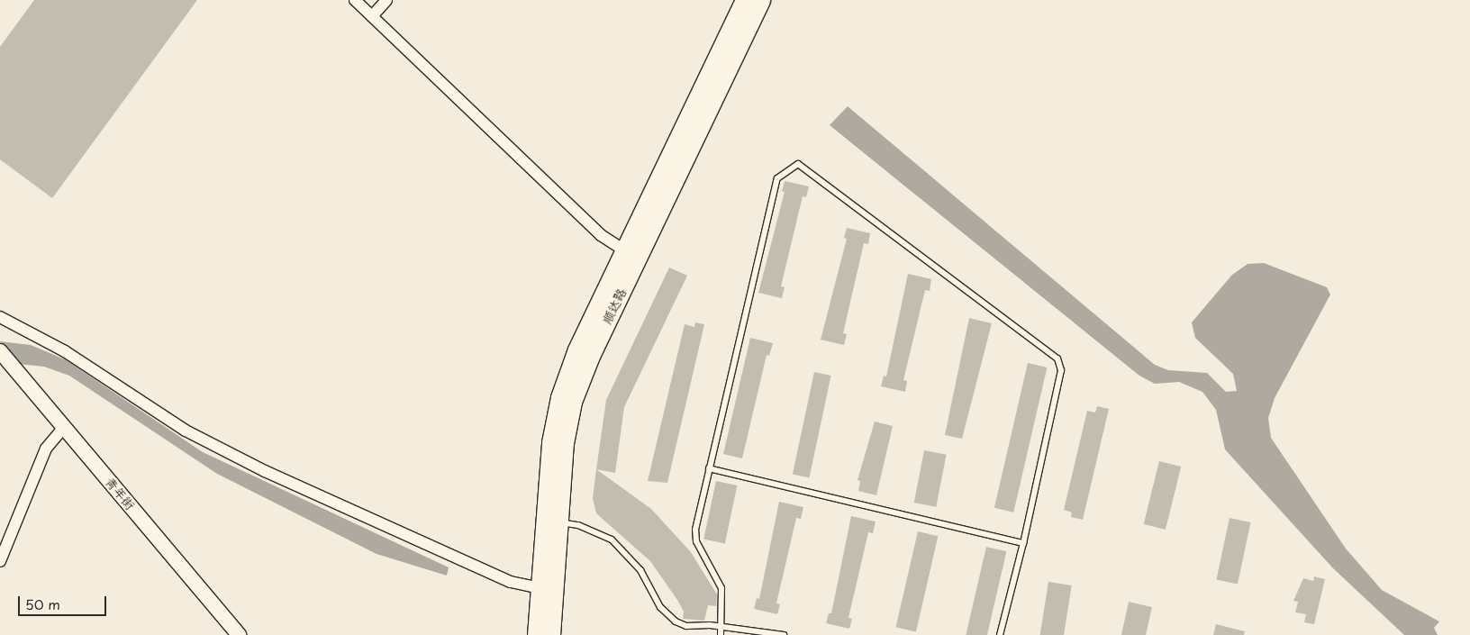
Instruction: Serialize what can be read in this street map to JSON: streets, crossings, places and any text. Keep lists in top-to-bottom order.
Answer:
{
  "streets": {
    "main road": ["顺达路"],
    "street": ["青年街"]
  },
  "scale_bar": "50 m"
}
